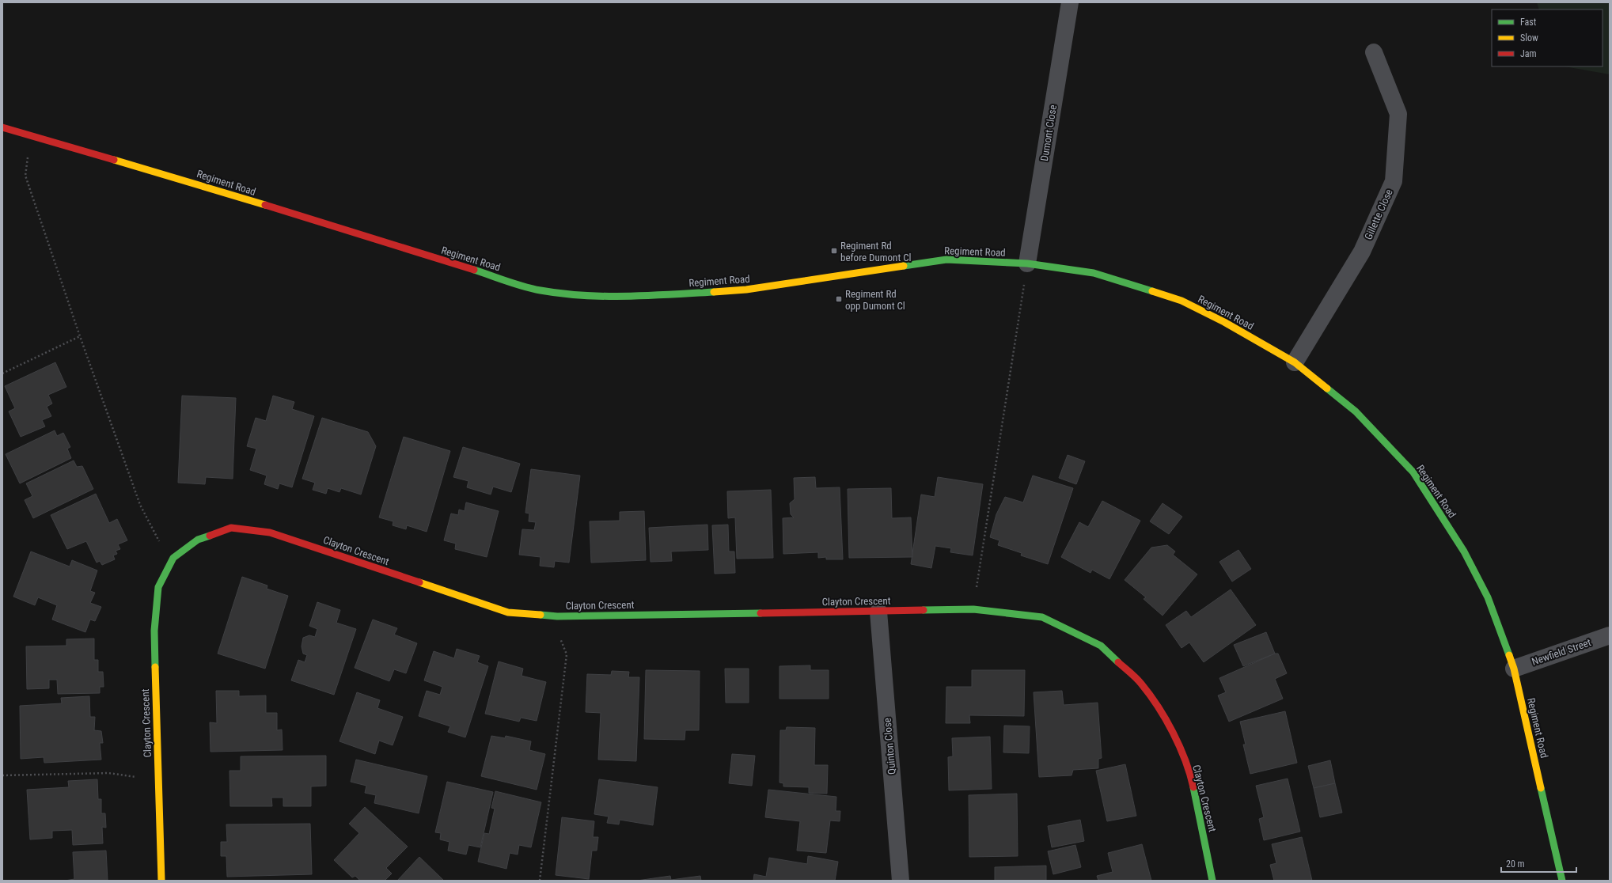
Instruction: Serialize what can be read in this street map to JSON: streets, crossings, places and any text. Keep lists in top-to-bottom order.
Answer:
{
  "streets": {
    "street": [
      "Dumont Close",
      "Regiment Road",
      "Gillette Close",
      "Clayton Crescent",
      "Newfield Street",
      "Quinton Close"
    ]
  },
  "crossings": [
    ["Dumont Close", "Regiment Road"],
    ["Regiment Road", "Gillette Close"],
    ["Regiment Road", "Newfield Street"],
    ["Clayton Crescent", "Quinton Close"]
  ],
  "places": {
    "transit": ["Regiment Rd before Dumont Cl", "Regiment Rd opp Dumont Cl"]
  },
  "legend": ["Fast", "Slow", "Jam"],
  "scale_bar": "20 m"
}
